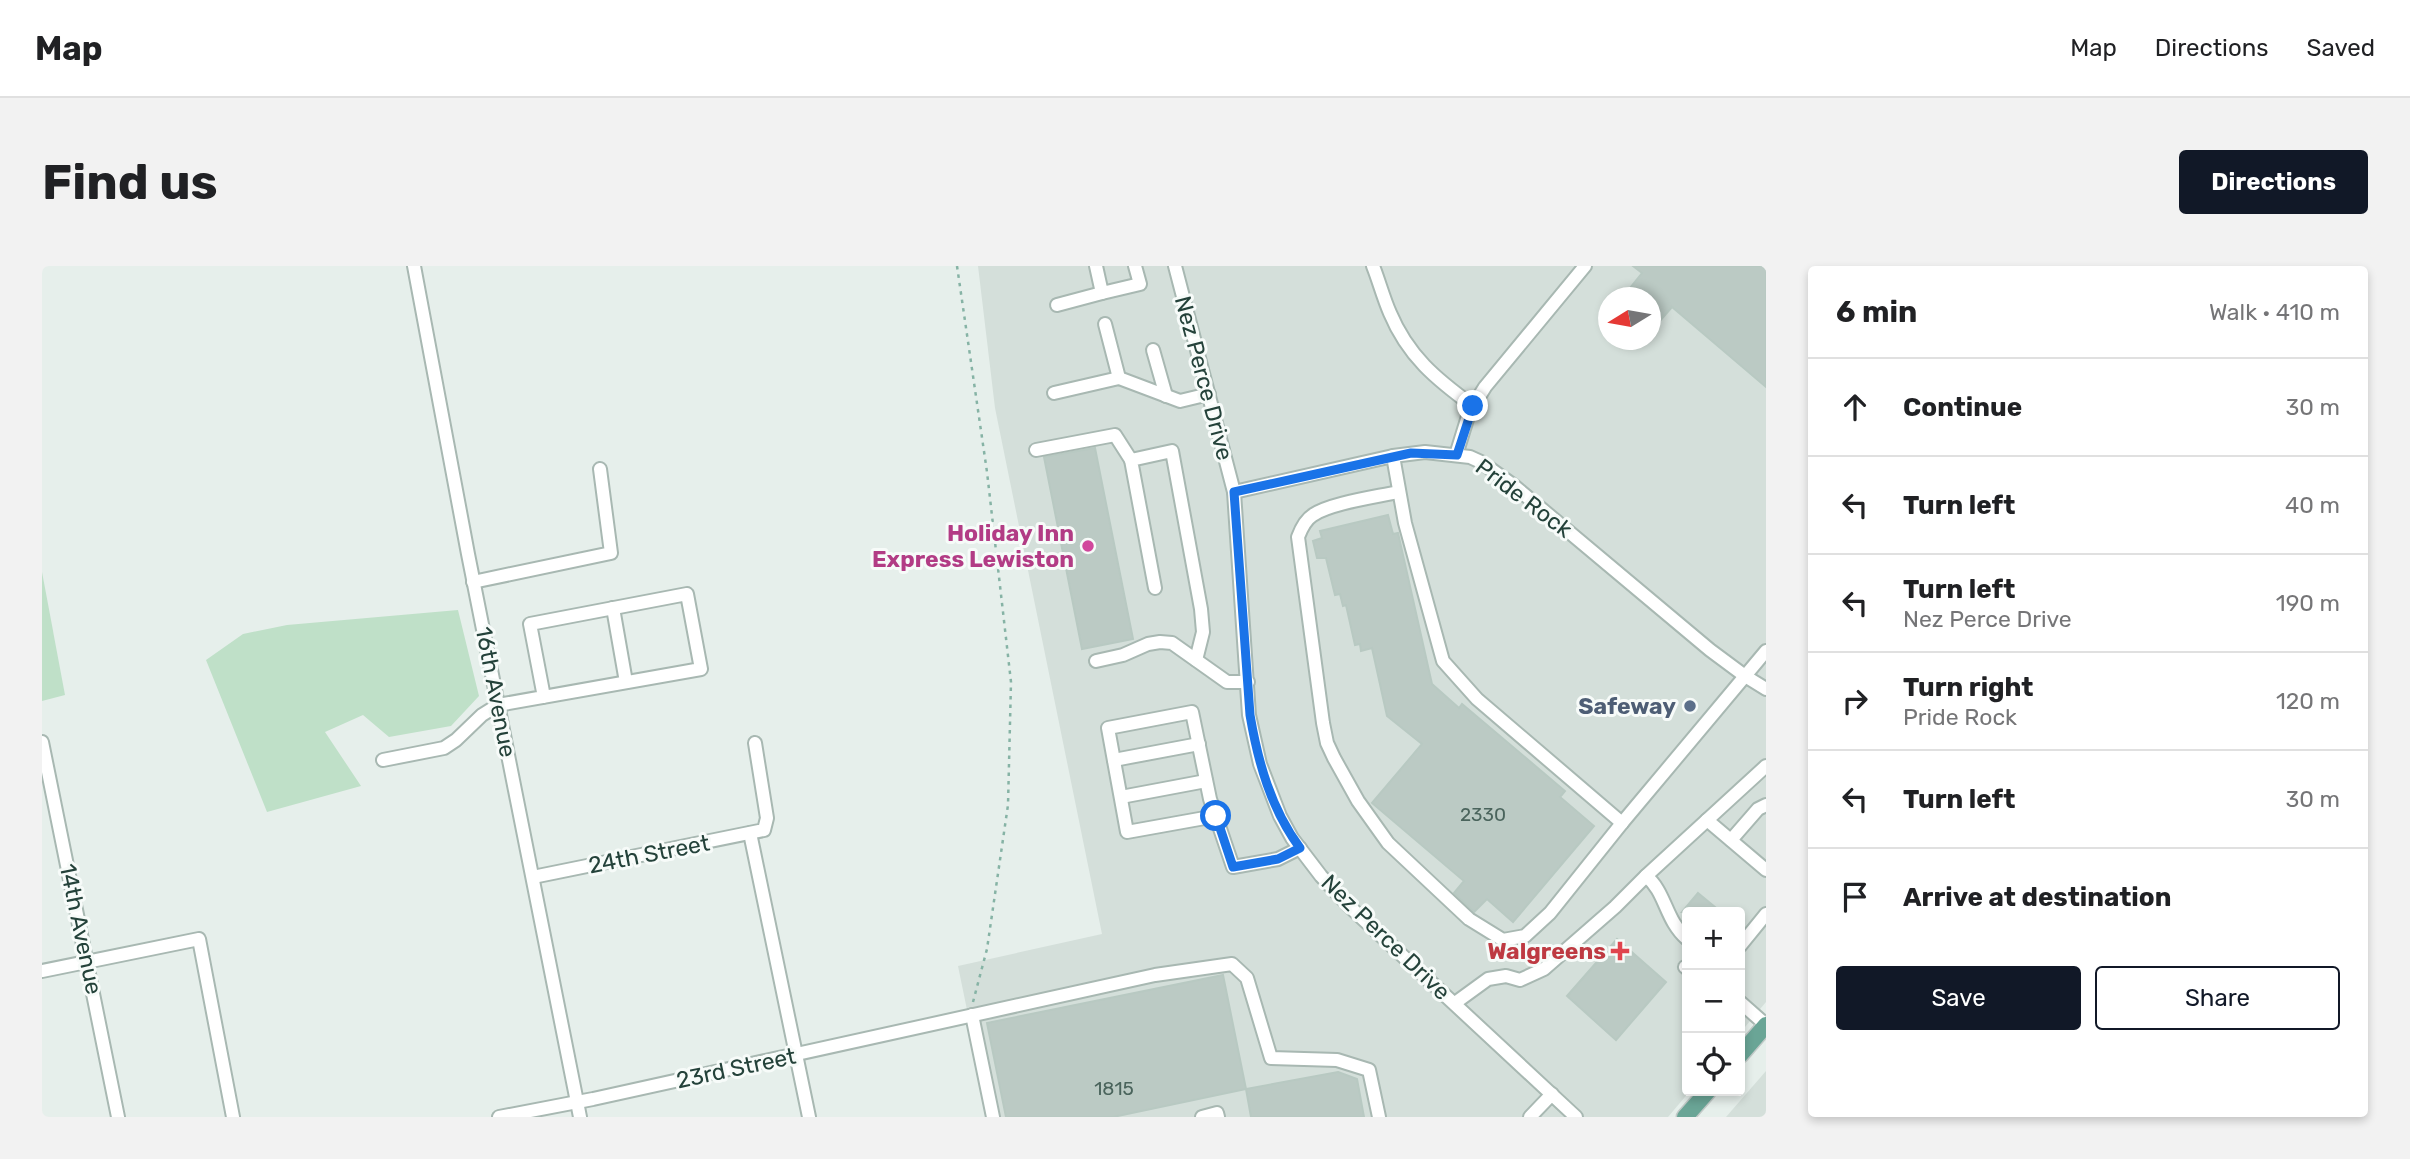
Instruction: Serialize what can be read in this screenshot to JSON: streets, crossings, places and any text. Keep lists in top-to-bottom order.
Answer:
{
  "streets": {
    "street": [
      "Nez Perce Drive",
      "Pride Rock",
      "16th Avenue",
      "24th Street",
      "14th Avenue",
      "23rd Street"
    ]
  },
  "crossings": [
    ["Nez Perce Drive", "Pride Rock"],
    ["16th Avenue", "24th Street"],
    ["16th Avenue", "23rd Street"]
  ],
  "places": {
    "other": ["Holiday Inn Express Lewiston", "Safeway"],
    "health": ["Walgreens"]
  },
  "house_numbers": ["2330", "1815"],
  "north": "left",
  "page": {
    "header": "Map",
    "nav": ["Map", "Directions", "Saved"],
    "buttons": [
      "Directions",
      ["Save", "Share"]
    ],
    "title": "Find us",
    "heading": ["6 min", "Walk · 410 m"],
    "list": [
      ["Continue", "30 m"],
      ["Turn left", "40 m"],
      ["Turn left", "Nez Perce Drive", "190 m"],
      ["Turn right", "Pride Rock", "120 m"],
      ["Turn left", "30 m"],
      "Arrive at destination"
    ],
    "map_buttons": ["+", "−"]
  }
}
